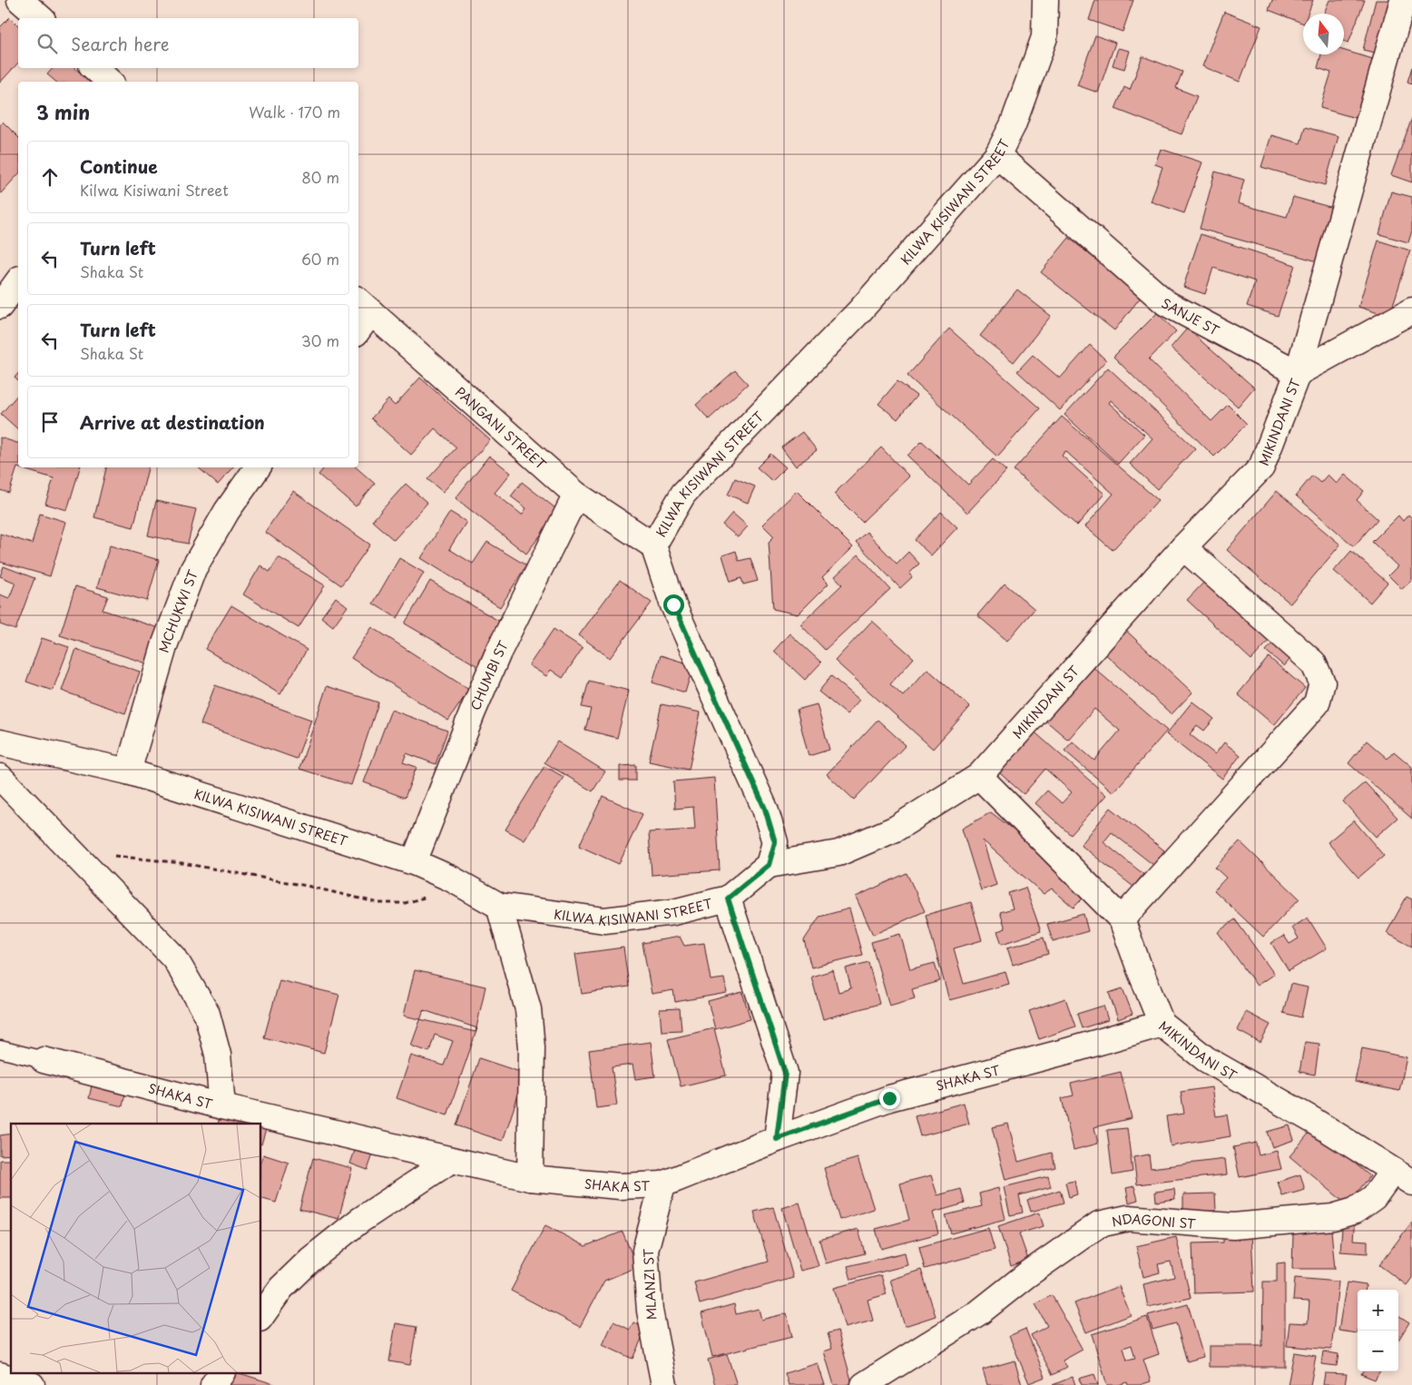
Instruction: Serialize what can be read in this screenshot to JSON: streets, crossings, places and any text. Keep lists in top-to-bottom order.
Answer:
{
  "streets": {
    "street": [
      "KILWA KISIWANI STREET",
      "SANJE ST",
      "MIKINDANI ST",
      "PANGANI STREET",
      "MCHUKWI ST",
      "CHUMBI ST",
      "SHAKA ST",
      "NDAGONI ST",
      "MLANZI ST"
    ]
  },
  "crossings": [
    ["KILWA KISIWANI STREET", "SANJE ST"],
    ["KILWA KISIWANI STREET", "MIKINDANI ST"],
    ["KILWA KISIWANI STREET", "PANGANI STREET"],
    ["KILWA KISIWANI STREET", "MCHUKWI ST"],
    ["KILWA KISIWANI STREET", "CHUMBI ST"],
    ["SANJE ST", "MIKINDANI ST"],
    ["MIKINDANI ST", "SHAKA ST"],
    ["MIKINDANI ST", "NDAGONI ST"],
    ["PANGANI STREET", "CHUMBI ST"],
    ["SHAKA ST", "MLANZI ST"]
  ],
  "north": "top",
  "page": {
    "search": "Search here",
    "heading": ["3 min", "Walk · 170 m"],
    "list": [
      ["Continue", "Kilwa Kisiwani Street", "80 m"],
      ["Turn left", "Shaka St", "60 m"],
      ["Turn left", "Shaka St", "30 m"],
      "Arrive at destination"
    ],
    "map_buttons": ["+", "−"]
  }
}
